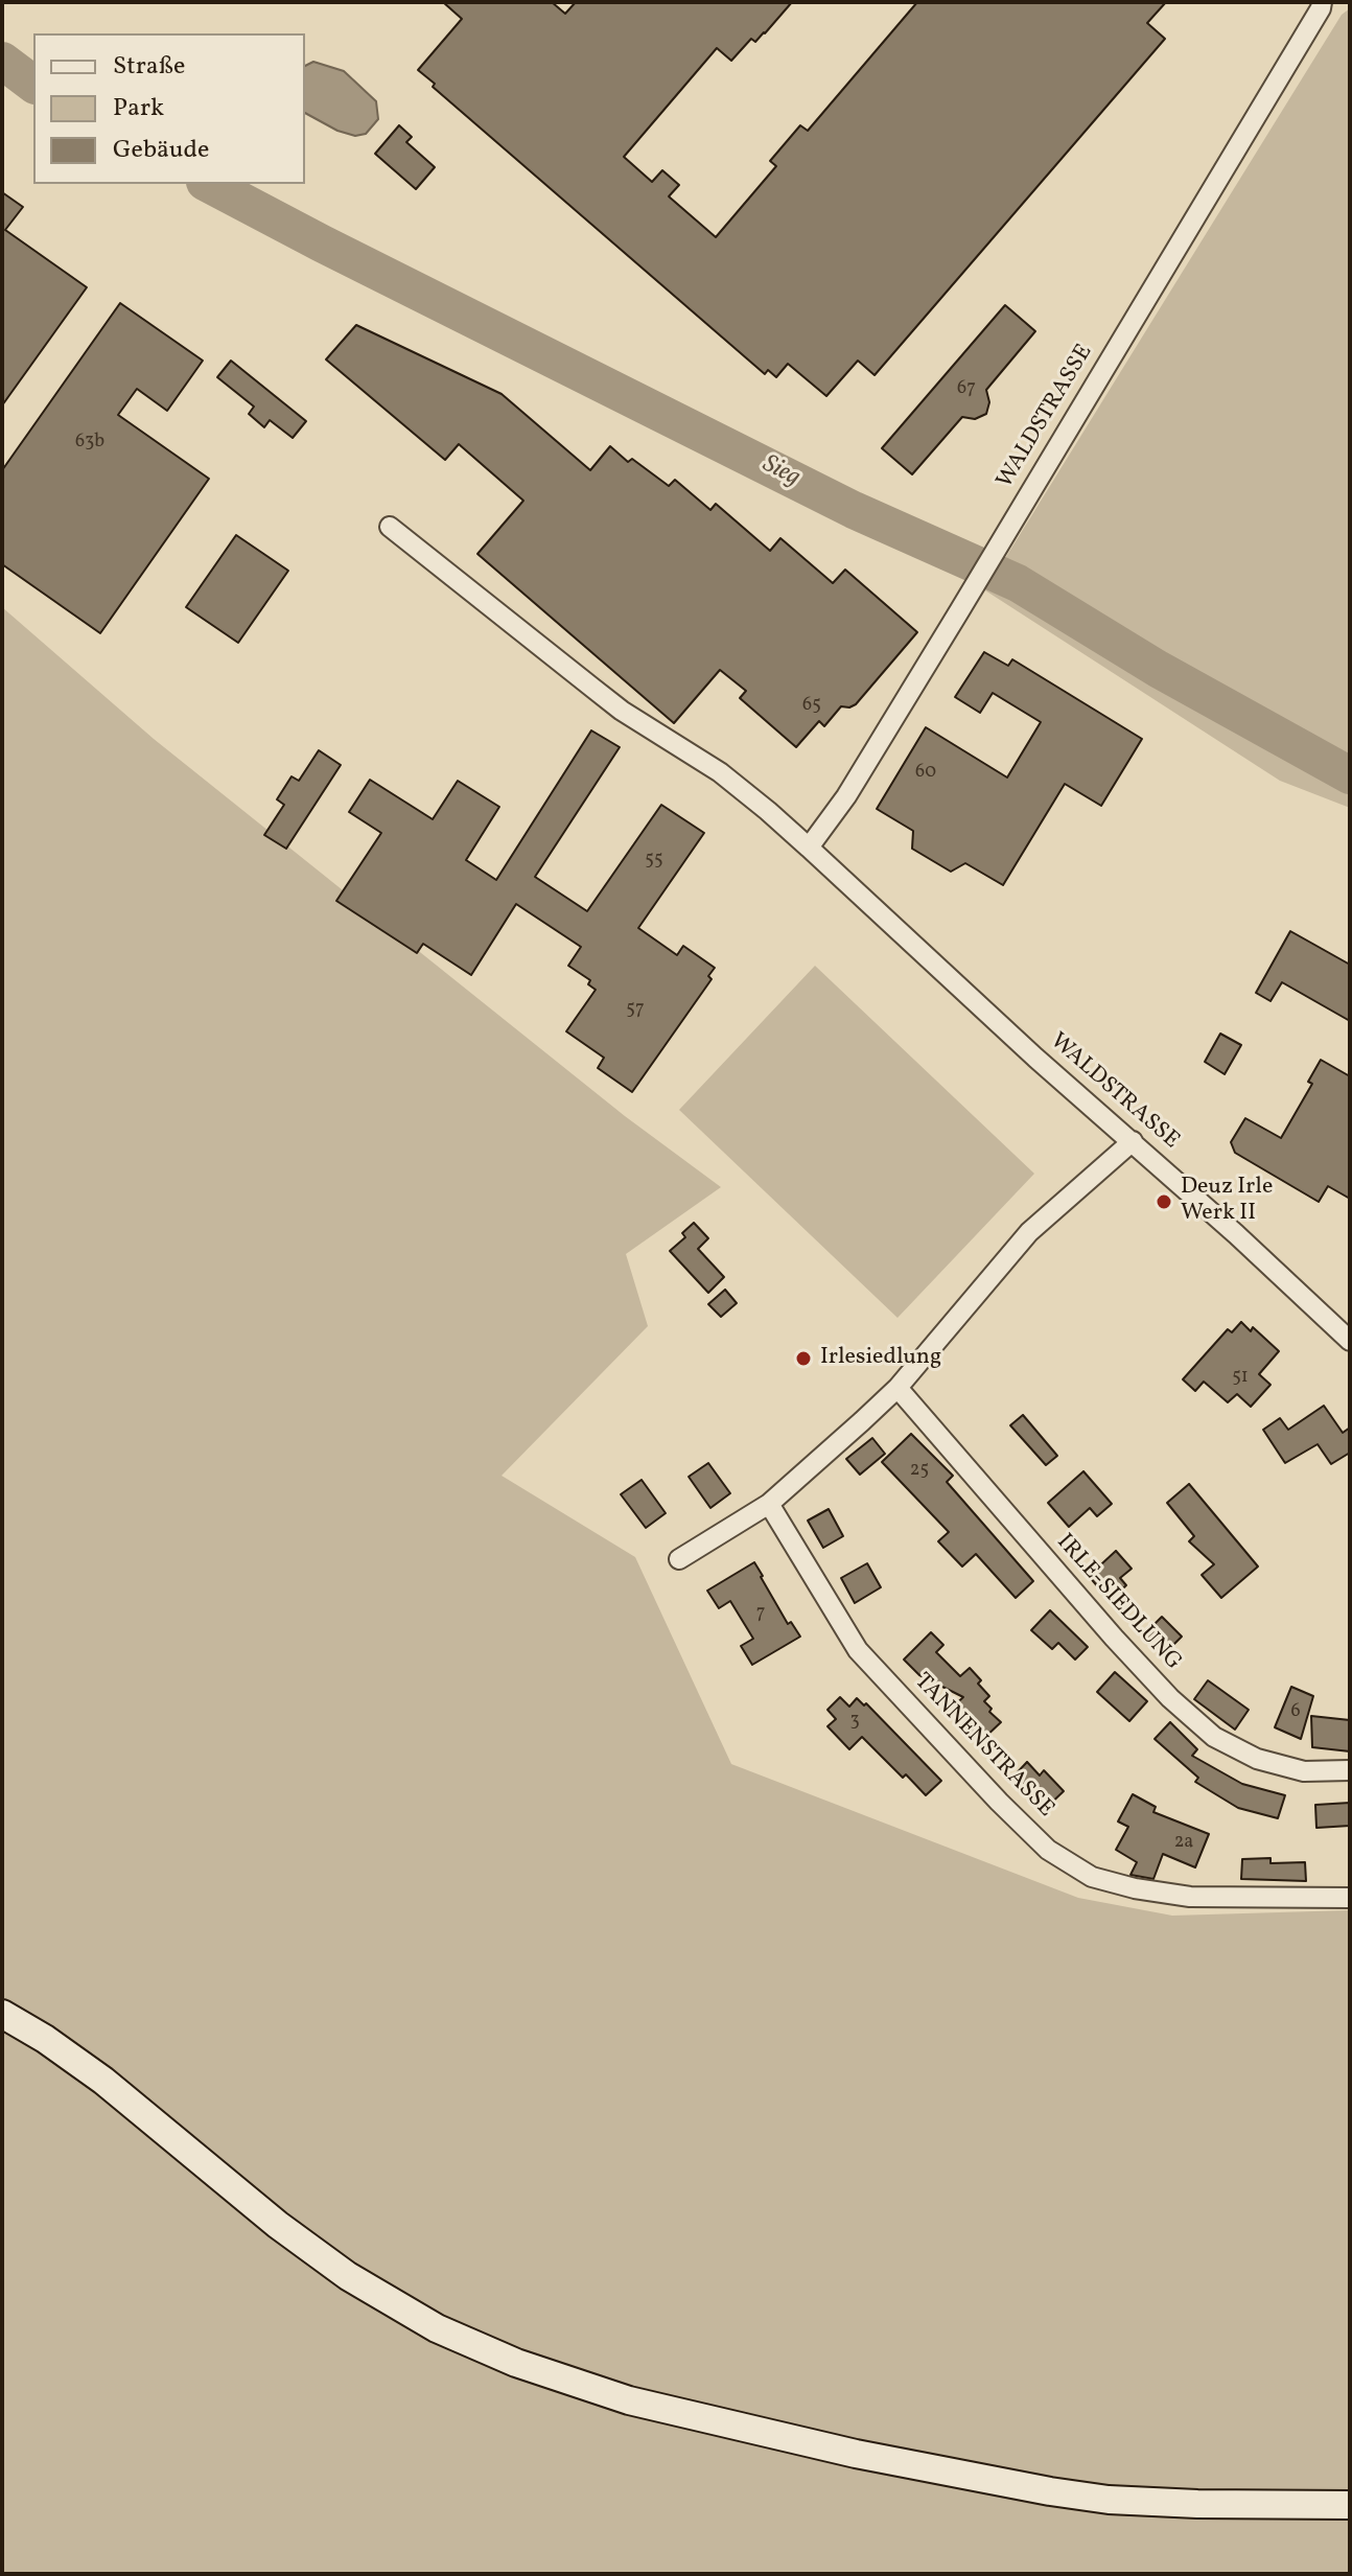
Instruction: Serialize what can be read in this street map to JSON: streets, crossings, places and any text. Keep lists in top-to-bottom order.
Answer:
{
  "streets": {
    "street": ["WALDSTRASSE", "IRLE-SIEDLUNG", "TANNENSTRASSE"]
  },
  "water": ["Sieg"],
  "places": ["Deuz Irle Werk II", "Irlesiedlung"],
  "house_numbers": [
    "67",
    "63b",
    "65",
    "60",
    "55",
    "57",
    "51",
    "25",
    "7",
    "6",
    "3",
    "2a"
  ],
  "legend": ["Straße", "Park", "Gebäude"]
}
